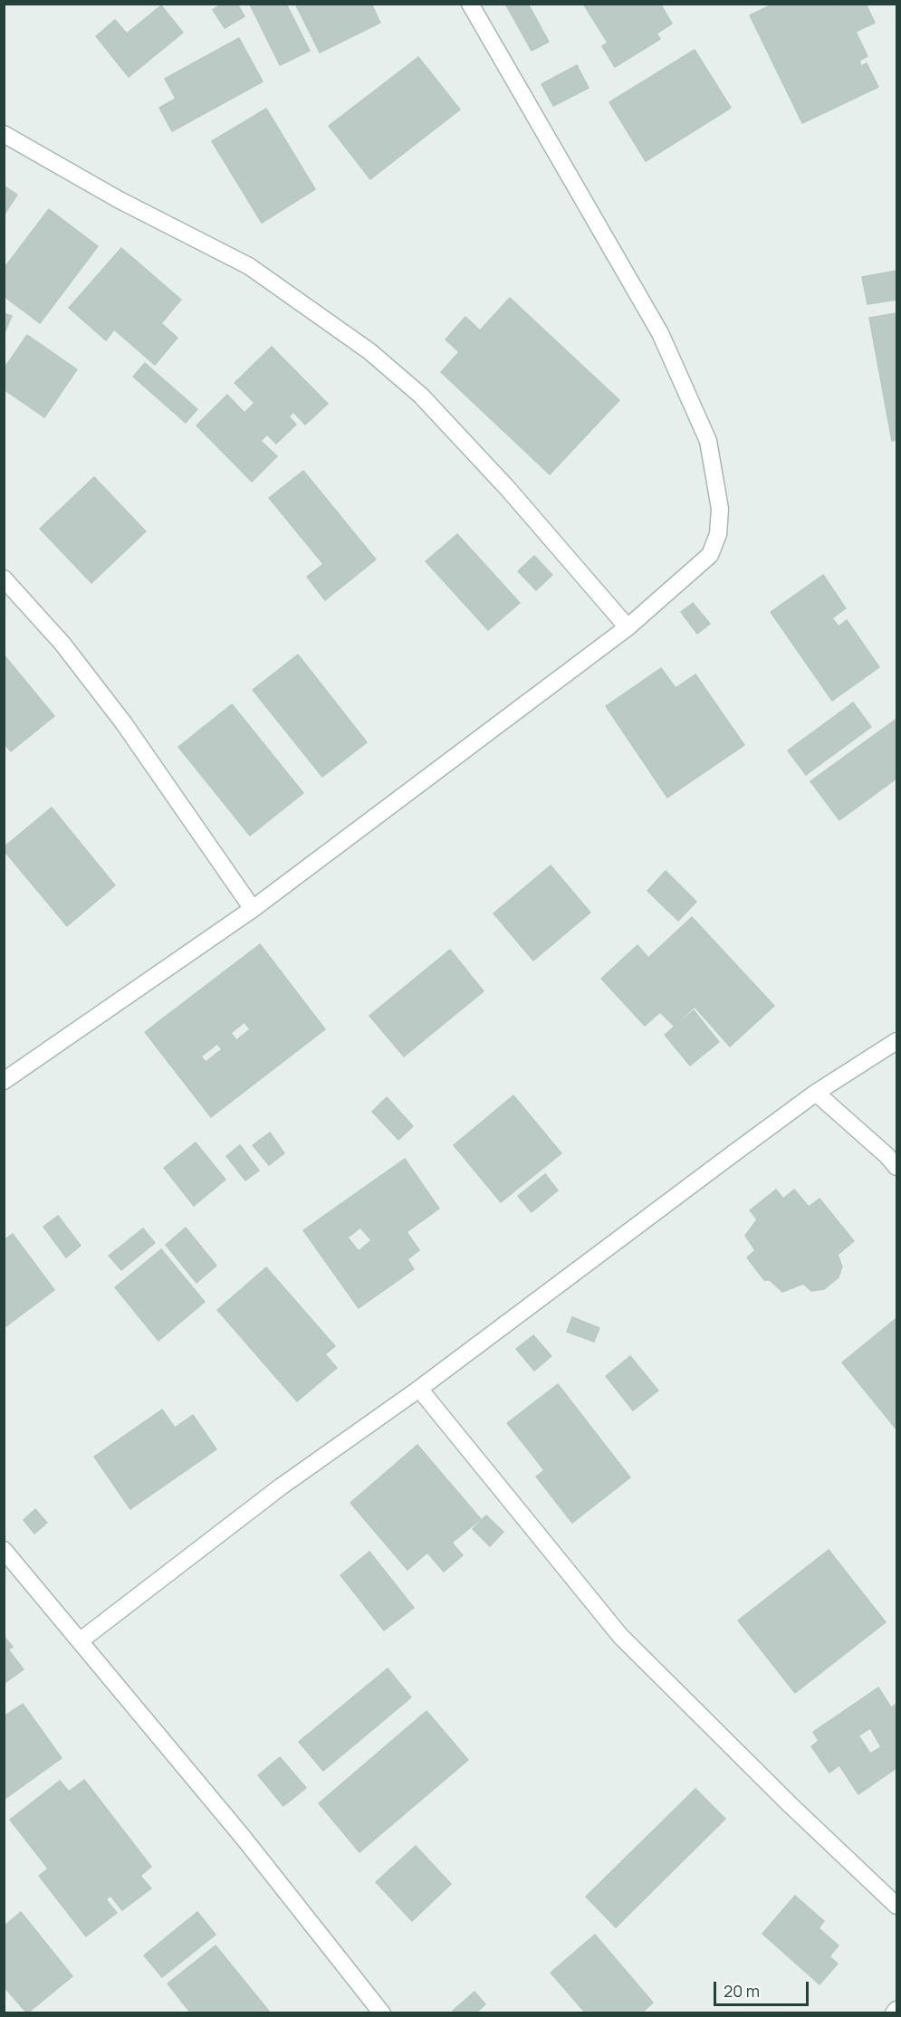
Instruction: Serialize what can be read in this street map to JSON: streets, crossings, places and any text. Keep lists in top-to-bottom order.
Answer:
{
  "scale_bar": "20 m"
}
